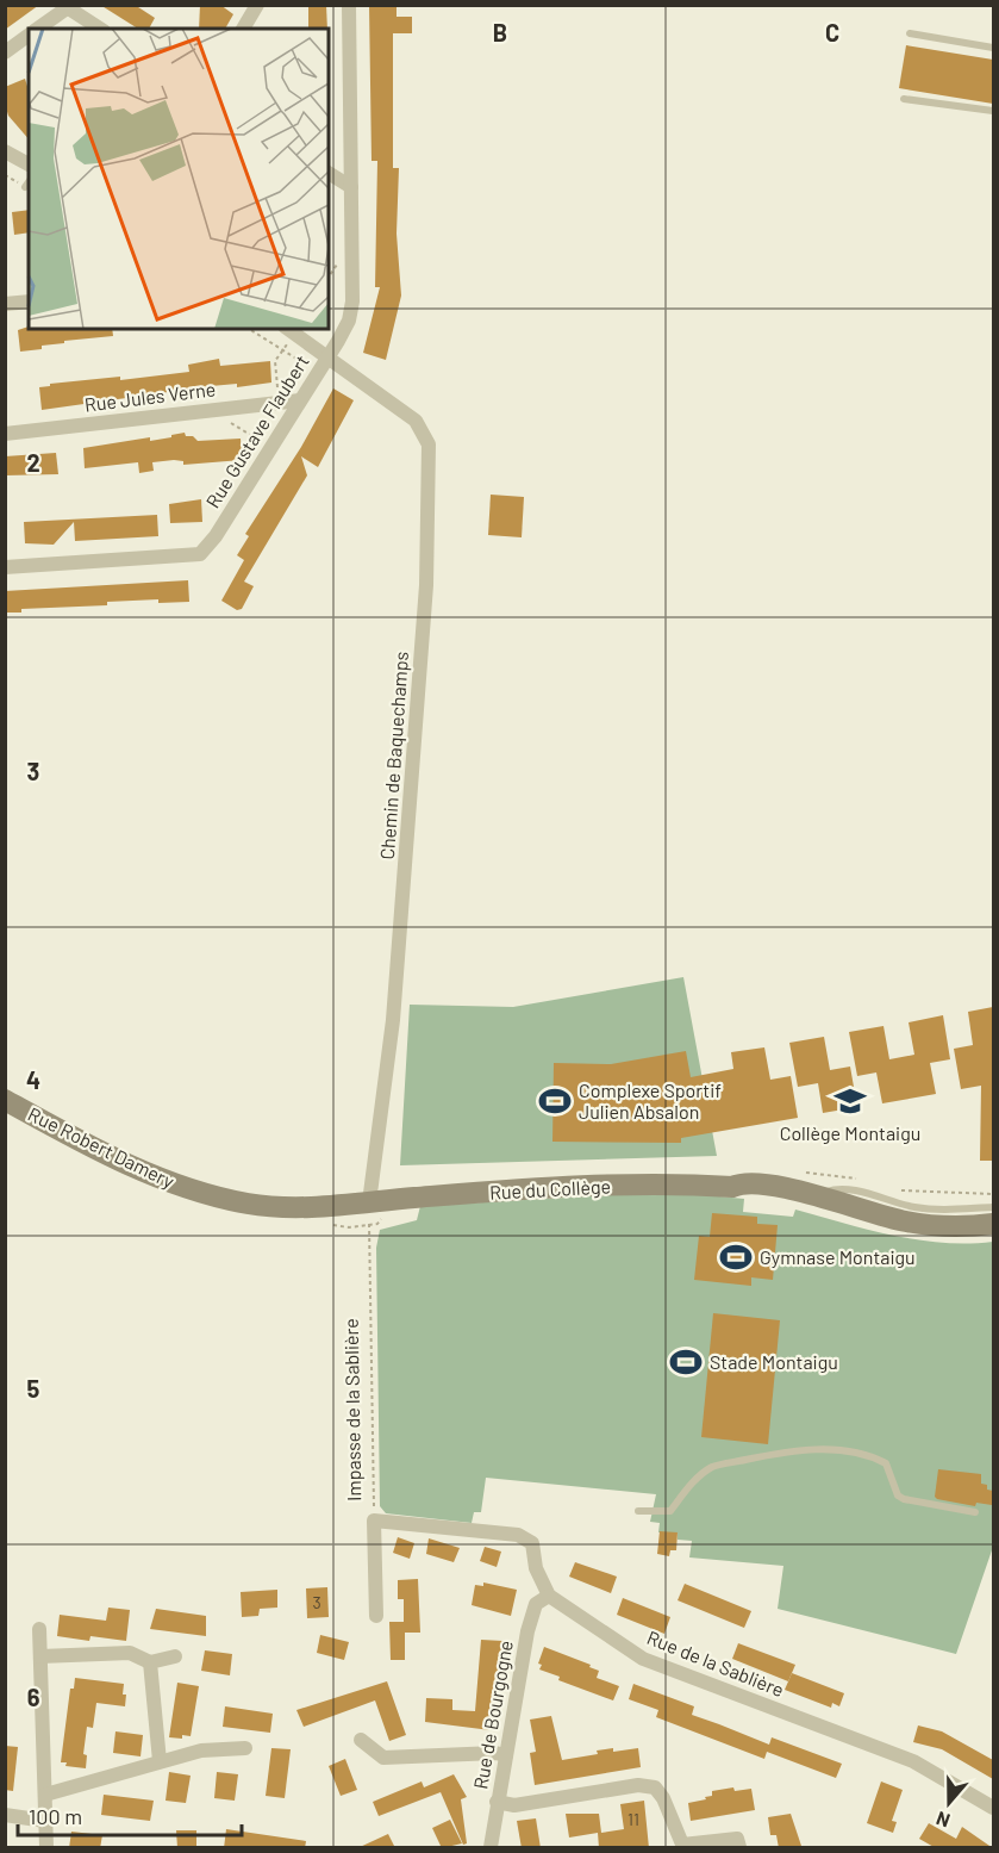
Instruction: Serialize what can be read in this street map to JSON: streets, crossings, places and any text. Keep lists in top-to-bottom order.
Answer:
{
  "streets": {
    "street": [
      "Rue Jules Verne",
      "Rue Gustave Flaubert",
      "Chemin de Baquechamps",
      "Rue Robert Damery",
      "Rue du Collège",
      "Impasse de la Sablière",
      "Rue de la Sablière",
      "Rue de Bourgogne"
    ]
  },
  "crossings": [
    ["Rue Jules Verne", "Rue Gustave Flaubert"],
    ["Rue Gustave Flaubert", "Chemin de Baquechamps"],
    ["Chemin de Baquechamps", "Rue Robert Damery"],
    ["Chemin de Baquechamps", "Rue du Collège"],
    ["Chemin de Baquechamps", "Impasse de la Sablière"],
    ["Rue Robert Damery", "Rue du Collège"],
    ["Rue Robert Damery", "Impasse de la Sablière"],
    ["Rue du Collège", "Impasse de la Sablière"],
    ["Rue de la Sablière", "Rue de Bourgogne"]
  ],
  "places": {
    "sports": ["Complexe Sportif Julien Absalon", "Gymnase Montaigu", "Stade Montaigu"],
    "school or university": ["Collège Montaigu"]
  },
  "house_numbers": ["3", "11"],
  "scale_bar": "100 m",
  "north": "bottom",
  "grid": {
    "columns": ["B", "C"],
    "rows": [
      "2",
      "3",
      "4",
      "5",
      "6"
    ]
  }
}
